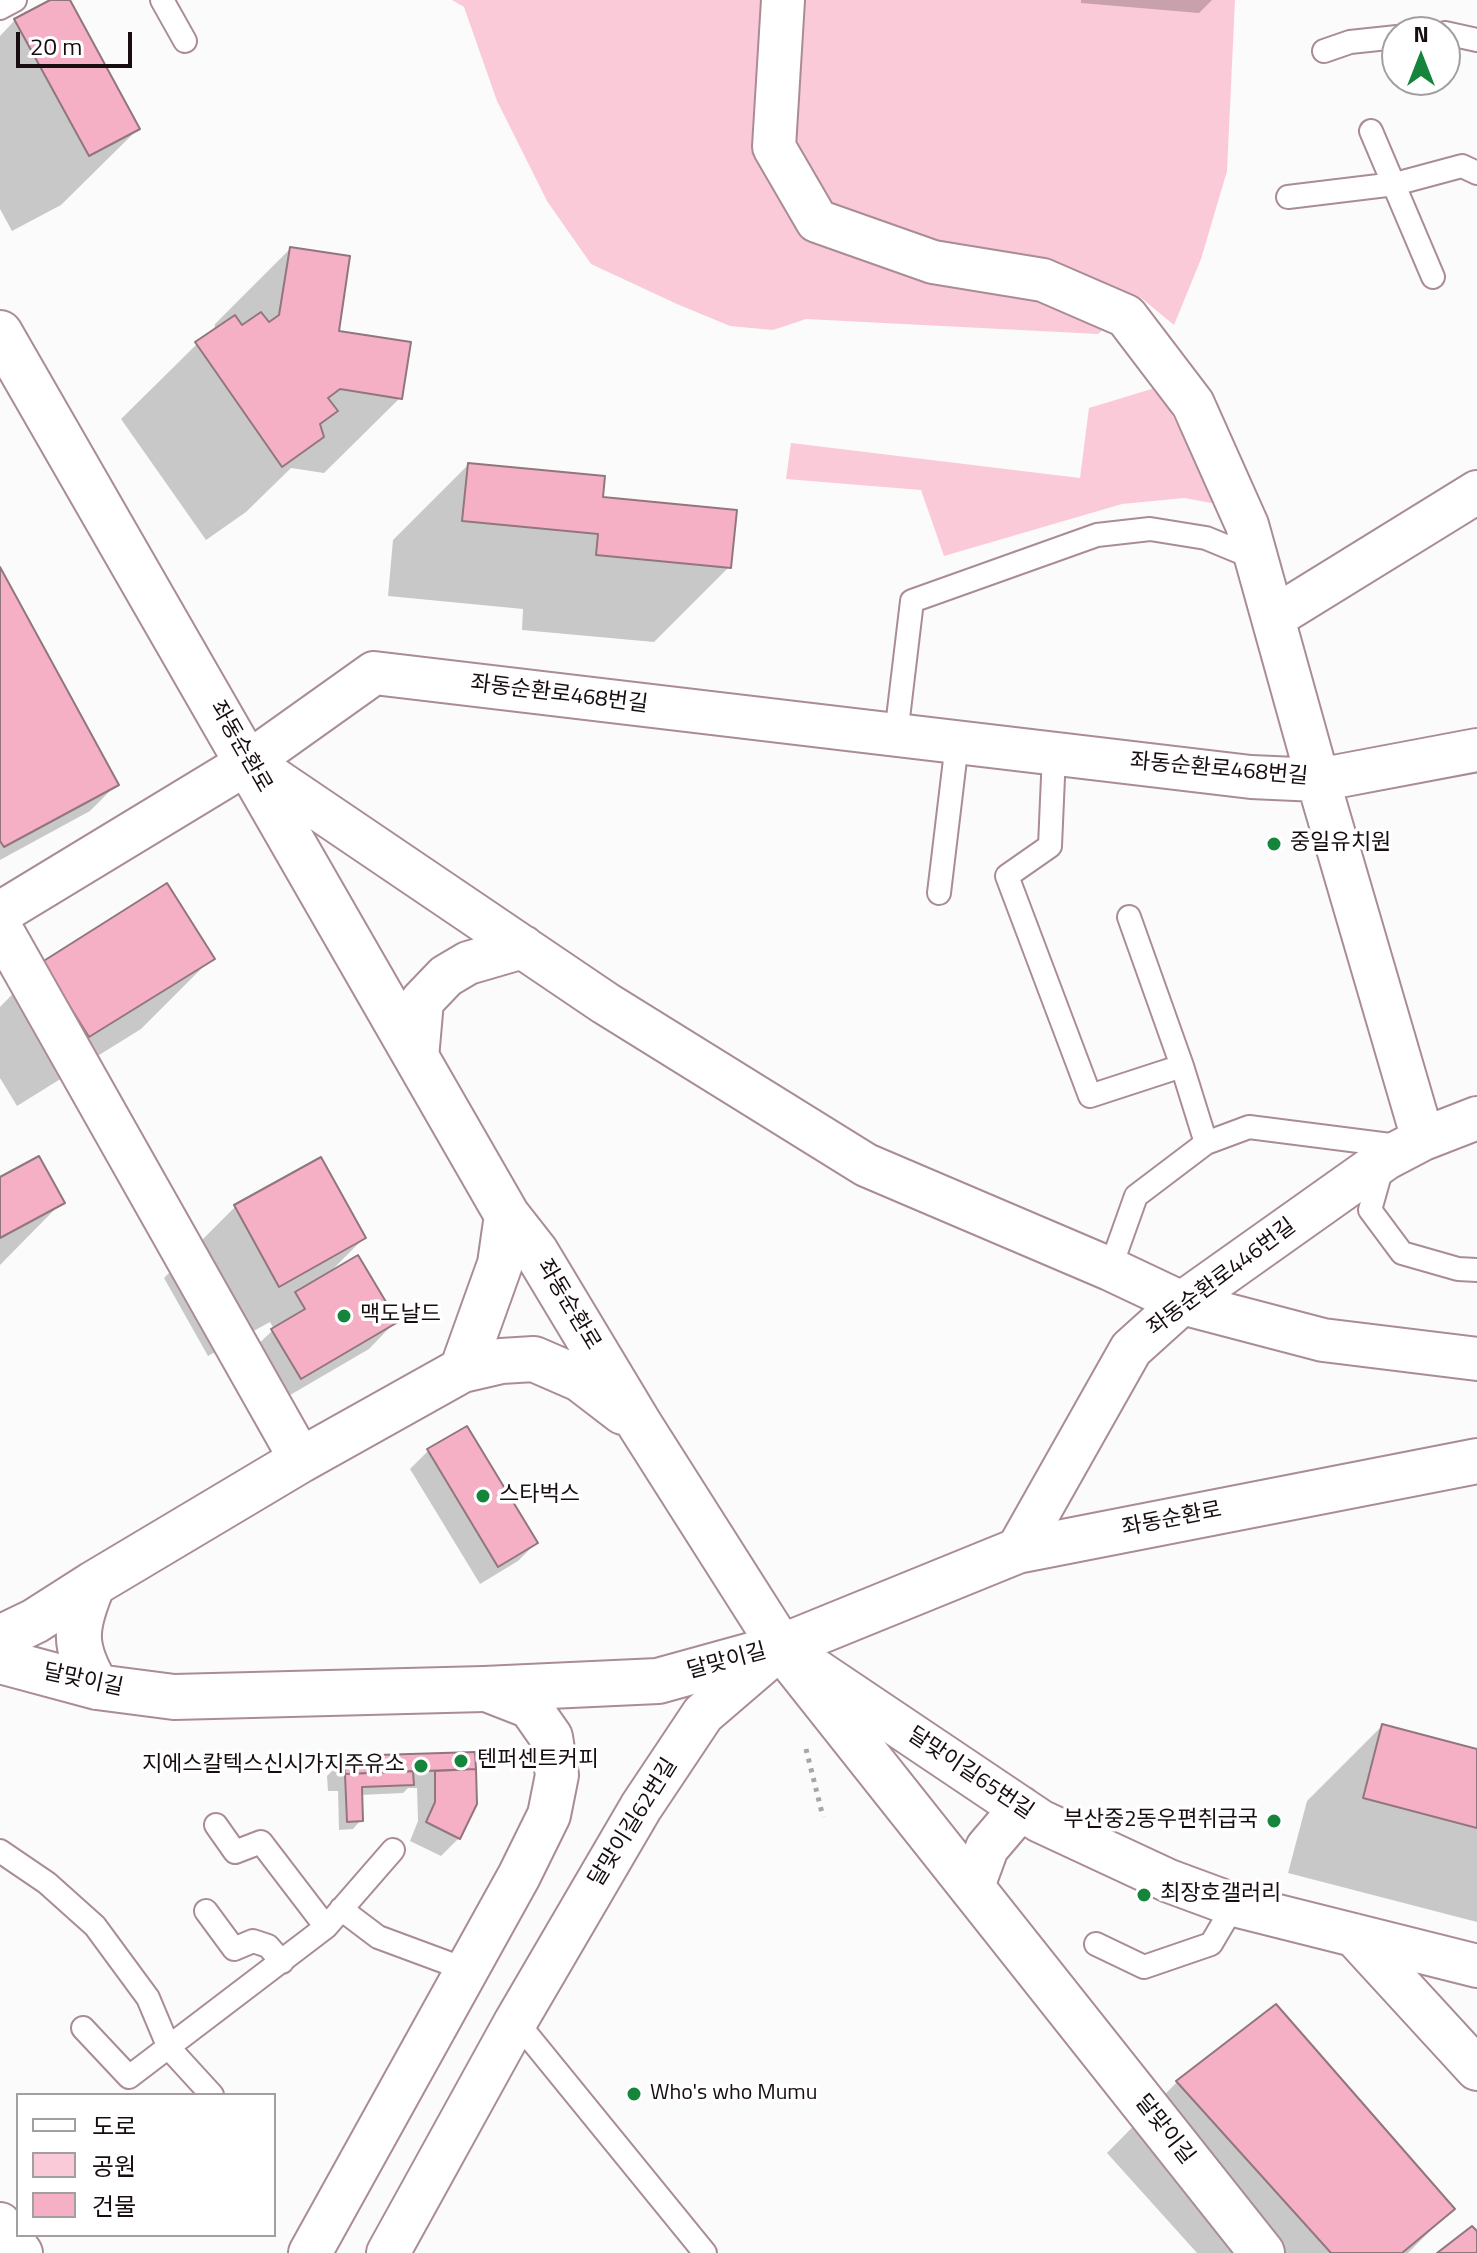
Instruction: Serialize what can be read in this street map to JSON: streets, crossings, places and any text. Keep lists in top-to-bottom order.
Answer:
{
  "streets": {
    "main road": ["좌동순환로", "달맞이길"],
    "street": [
      "좌동순환로468번길",
      "좌동순환로446번길",
      "달맞이길65번길",
      "달맞이길62번길"
    ]
  },
  "crossings": [
    ["좌동순환로468번길", "좌동순환로"],
    ["좌동순환로", "좌동순환로446번길"],
    ["좌동순환로", "달맞이길"],
    ["좌동순환로", "달맞이길65번길"],
    ["좌동순환로", "달맞이길62번길"],
    ["달맞이길", "달맞이길65번길"],
    ["달맞이길", "달맞이길62번길"],
    ["달맞이길65번길", "달맞이길62번길"]
  ],
  "places": [
    "중일유치원",
    "맥도날드",
    "스타벅스",
    "텐퍼센트커피",
    "지에스칼텍스신시가지주유소",
    "부산중2동우편취급국",
    "최장호갤러리",
    "Who's who Mumu"
  ],
  "legend": ["도로", "공원", "건물"],
  "scale_bar": "20 m",
  "north": "top"
}
